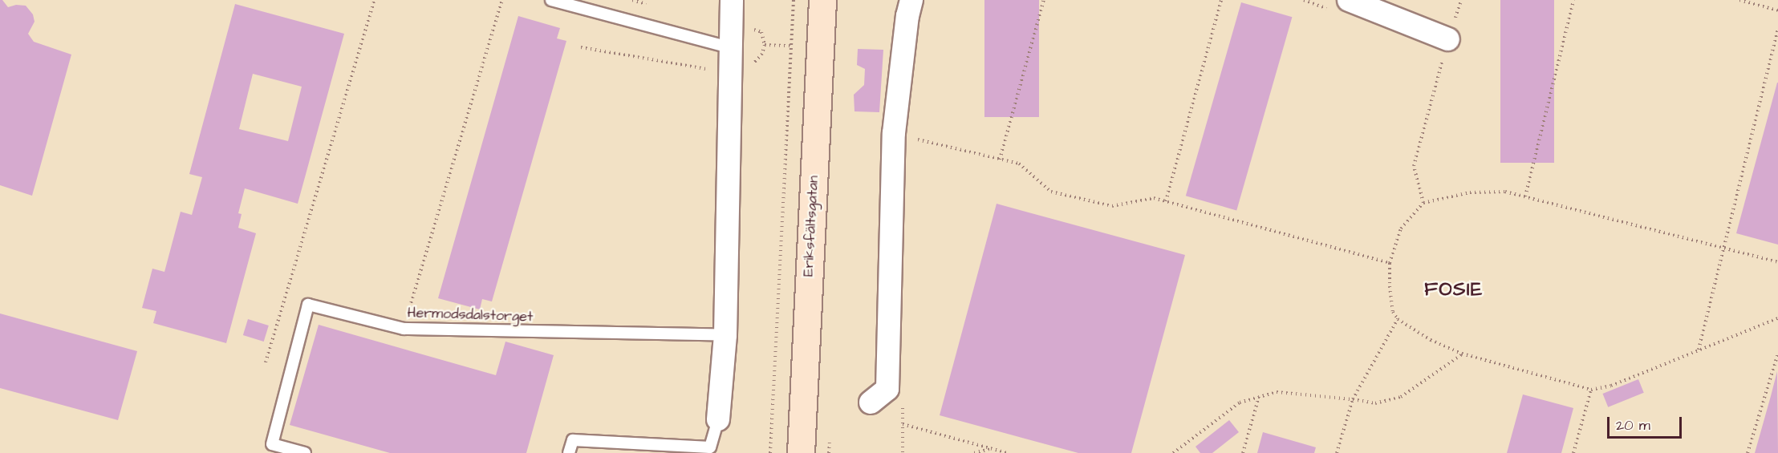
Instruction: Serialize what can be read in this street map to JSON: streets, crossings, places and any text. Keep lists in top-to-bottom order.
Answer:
{
  "streets": {
    "street": ["Eriksfältsgatan"],
    "lane": ["Hermodsdalstorget"]
  },
  "districts": ["FOSIE"],
  "scale_bar": "20 m"
}
